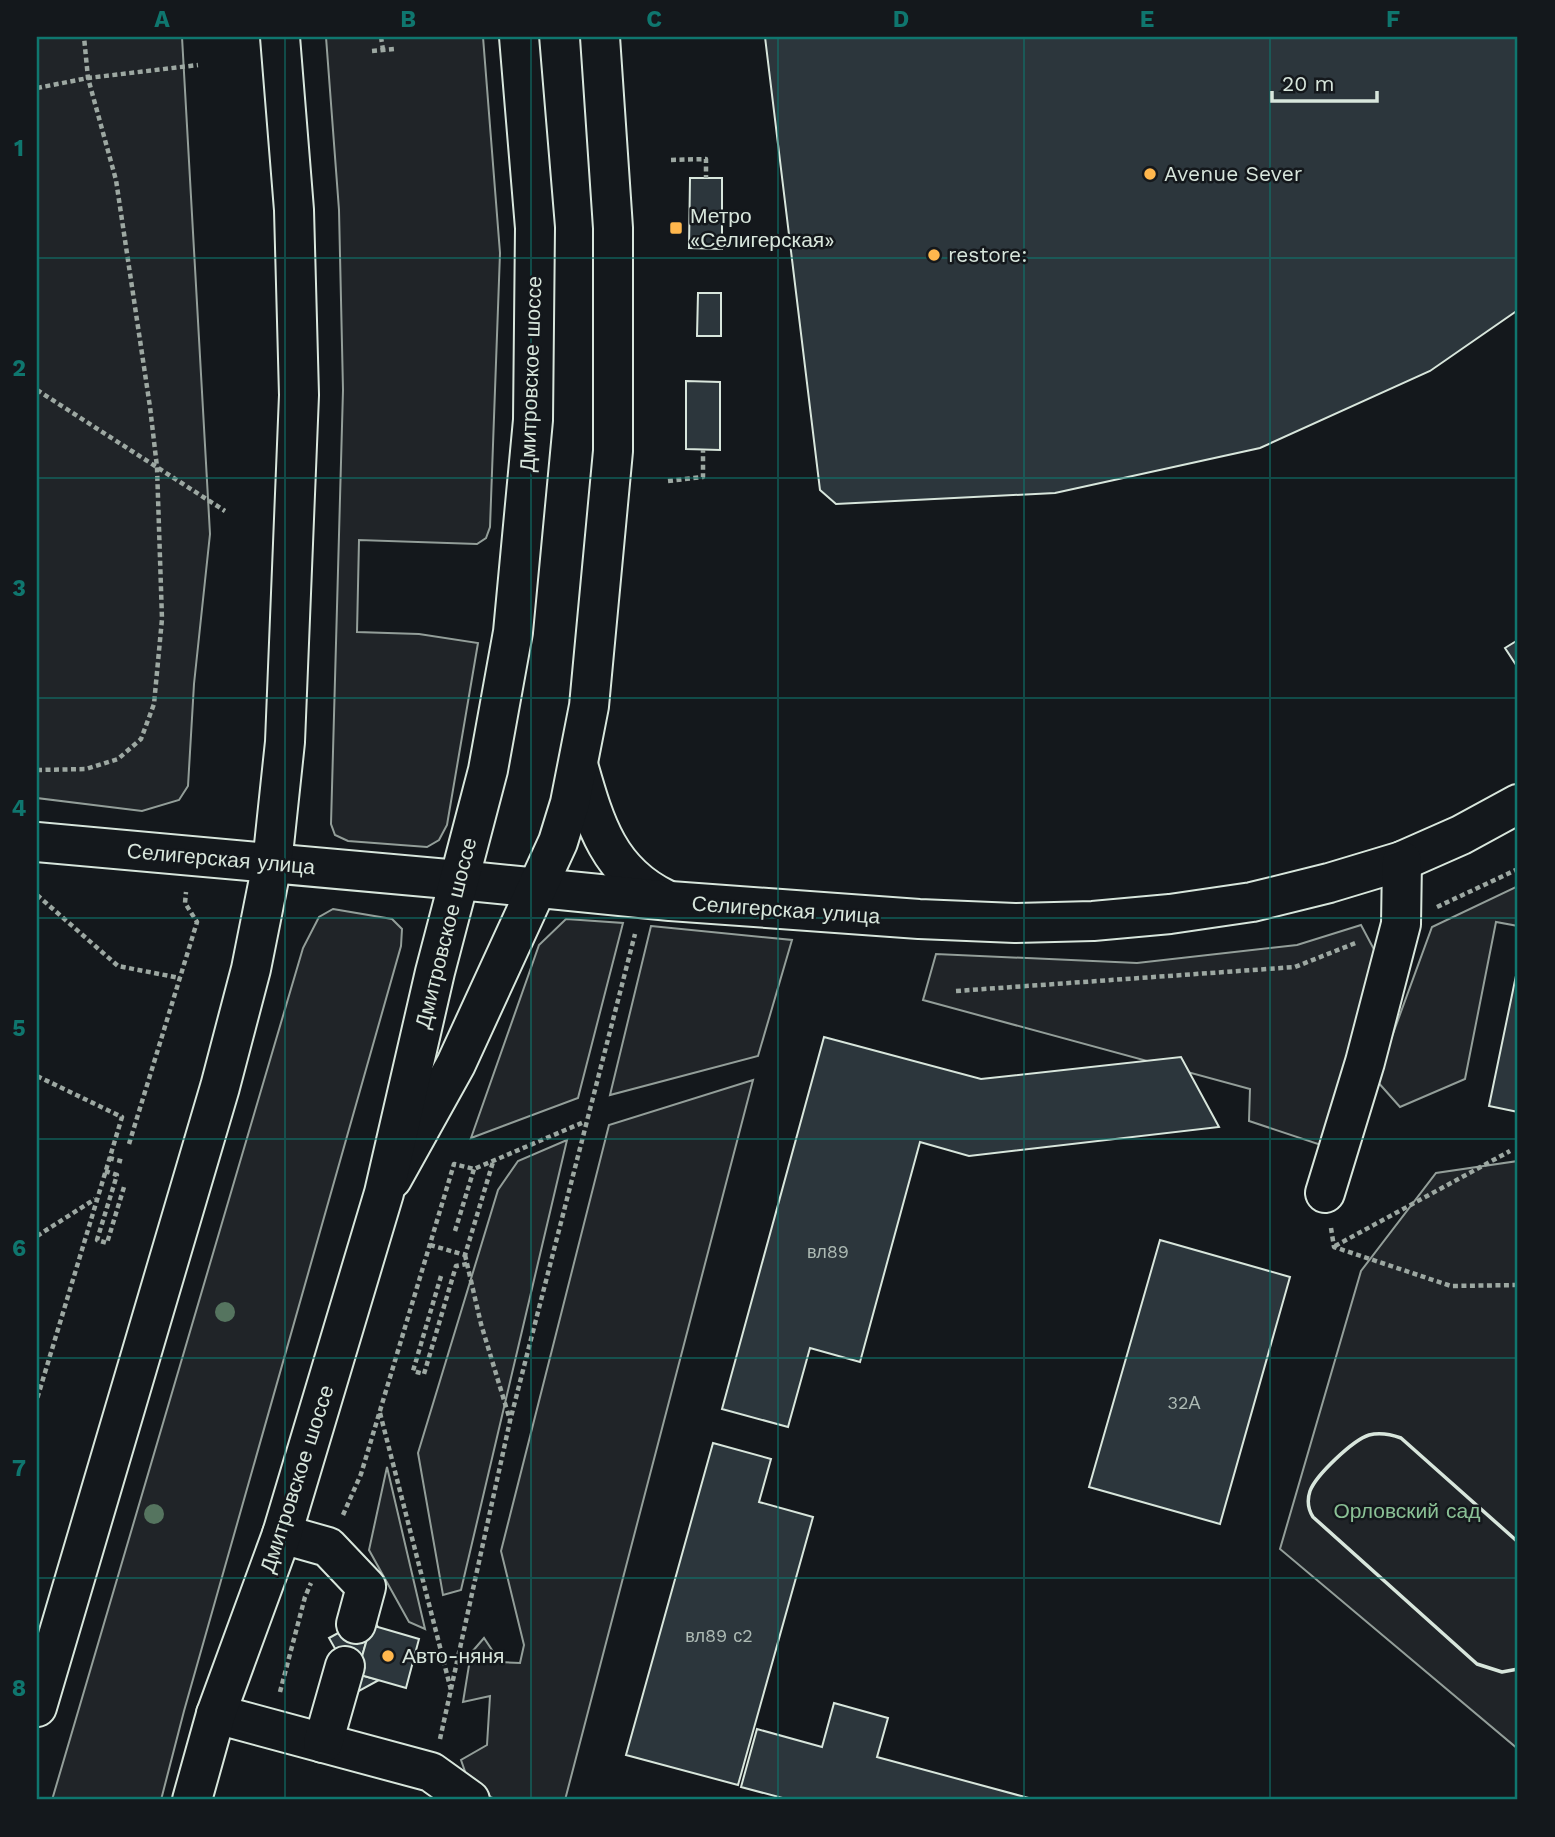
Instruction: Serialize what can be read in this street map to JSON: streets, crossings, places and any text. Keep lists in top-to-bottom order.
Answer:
{
  "streets": {
    "main road": ["Дмитровское шоссе", "Селигерская улица"]
  },
  "crossings": [
    ["Дмитровское шоссе", "Селигерская улица"]
  ],
  "parks": ["Орловский сад"],
  "places": {
    "other": ["Avenue Sever", "restore:", "Авто-няня"],
    "transit": ["Метро «Селигерская»"]
  },
  "house_numbers": ["вл89", "32А", "вл89 с2"],
  "scale_bar": "20 m",
  "grid": {
    "columns": [
      "A",
      "B",
      "C",
      "D",
      "E",
      "F"
    ],
    "rows": [
      "1",
      "2",
      "3",
      "4",
      "5",
      "6",
      "7",
      "8"
    ]
  }
}
